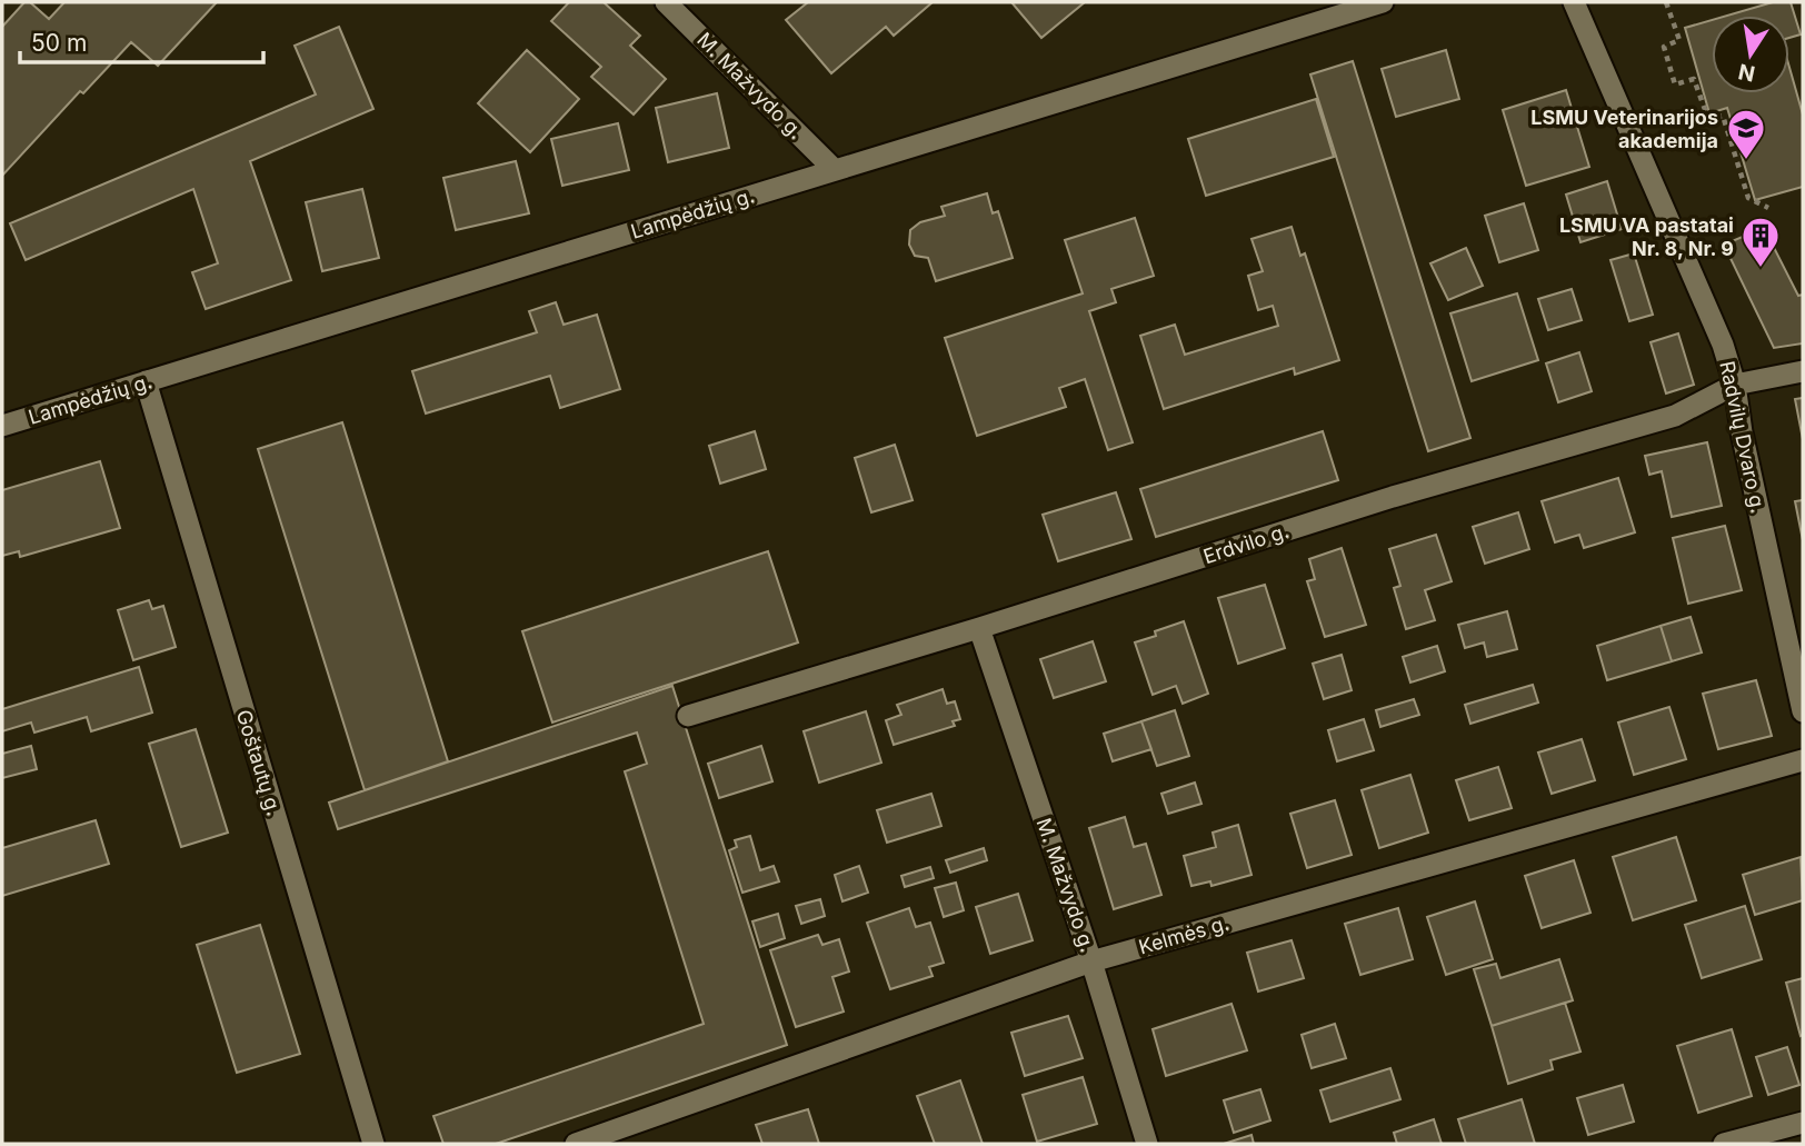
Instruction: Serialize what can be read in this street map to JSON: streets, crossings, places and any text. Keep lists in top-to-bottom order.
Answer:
{
  "streets": {
    "street": [
      "M. Mažvydo g.",
      "Lampėdžių g.",
      "Radvilų Dvaro g.",
      "Erdvilo g.",
      "Goštautų g.",
      "Kelmės g."
    ]
  },
  "crossings": [
    ["M. Mažvydo g.", "Lampėdžių g."],
    ["M. Mažvydo g.", "Erdvilo g."],
    ["M. Mažvydo g.", "Kelmės g."],
    ["Lampėdžių g.", "Goštautų g."],
    ["Radvilų Dvaro g.", "Erdvilo g."]
  ],
  "places": {
    "school or university": ["LSMU Veterinarijos akademija"],
    "building": ["LSMU VA pastatai Nr. 8, Nr. 9"]
  },
  "scale_bar": "50 m",
  "north": "bottom"
}
